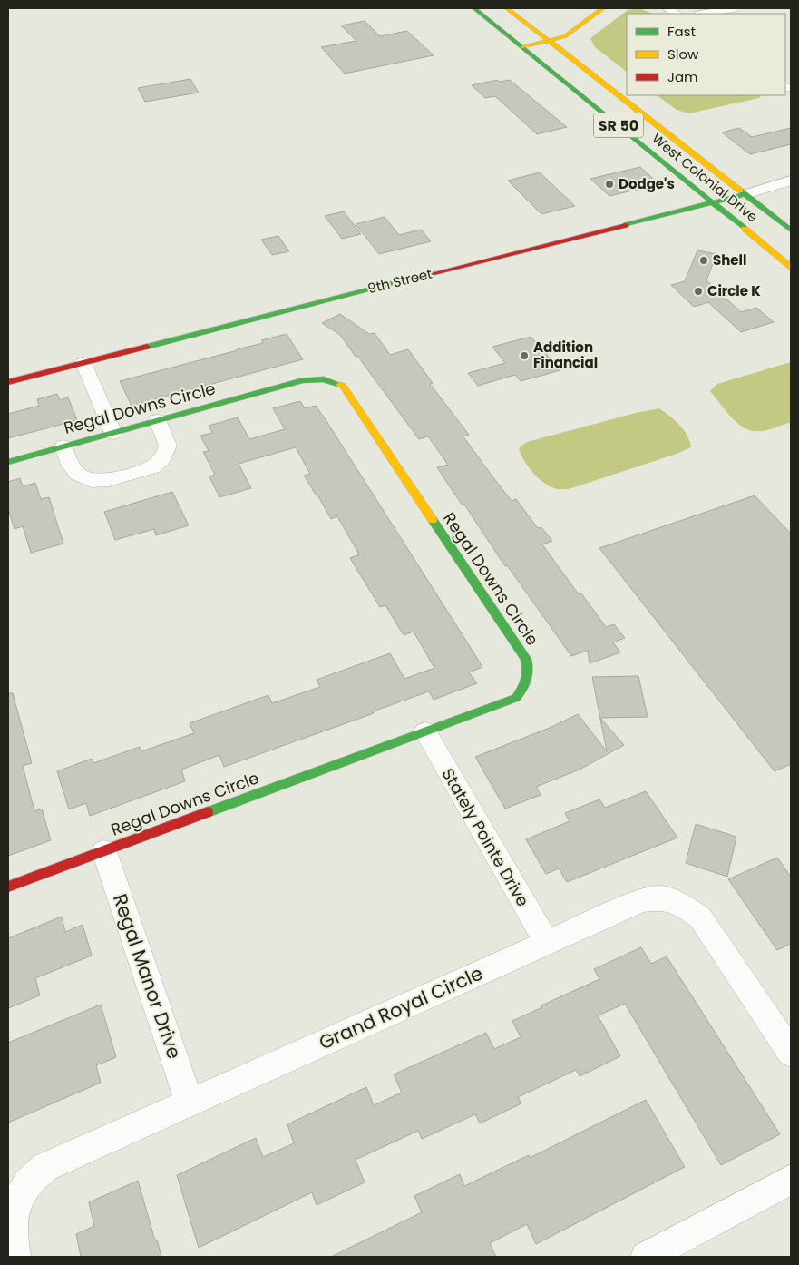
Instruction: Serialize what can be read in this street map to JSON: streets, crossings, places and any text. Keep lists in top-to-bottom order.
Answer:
{
  "streets": {
    "main road": [
      "SR 50",
      "West Colonial Drive",
      "9th Street",
      "Regal Downs Circle"
    ],
    "street": ["Stately Pointe Drive", "Regal Manor Drive", "Grand Royal Circle"]
  },
  "crossings": [
    ["West Colonial Drive", "9th Street"],
    ["Regal Downs Circle", "Stately Pointe Drive"],
    ["Regal Downs Circle", "Regal Manor Drive"],
    ["Stately Pointe Drive", "Grand Royal Circle"],
    ["Regal Manor Drive", "Grand Royal Circle"]
  ],
  "places": [
    "Dodge's",
    "Shell",
    "Circle K",
    "Addition Financial"
  ],
  "legend": ["Fast", "Slow", "Jam"]
}
